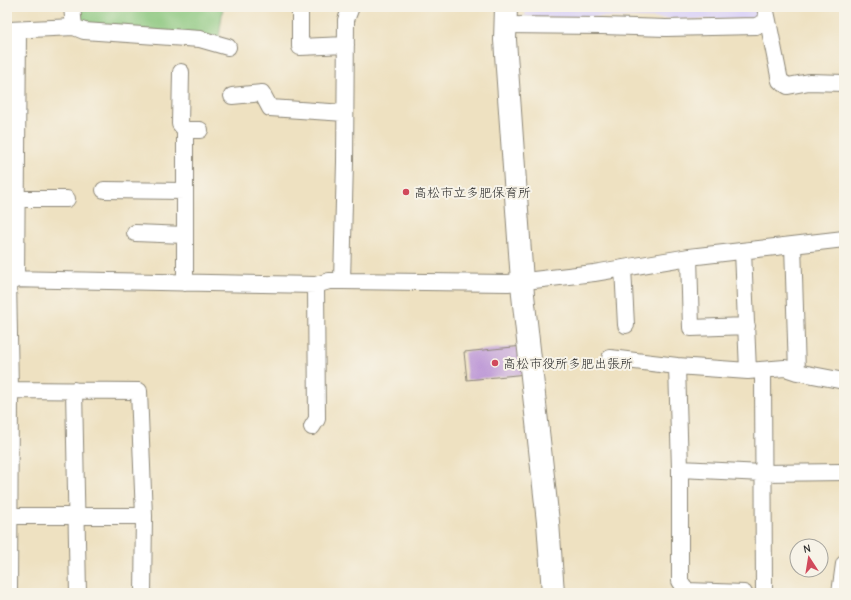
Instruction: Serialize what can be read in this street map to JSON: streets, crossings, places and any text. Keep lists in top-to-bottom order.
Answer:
{
  "places": ["高松市立多肥保育所", "高松市役所多肥出張所"],
  "north": "top"
}
